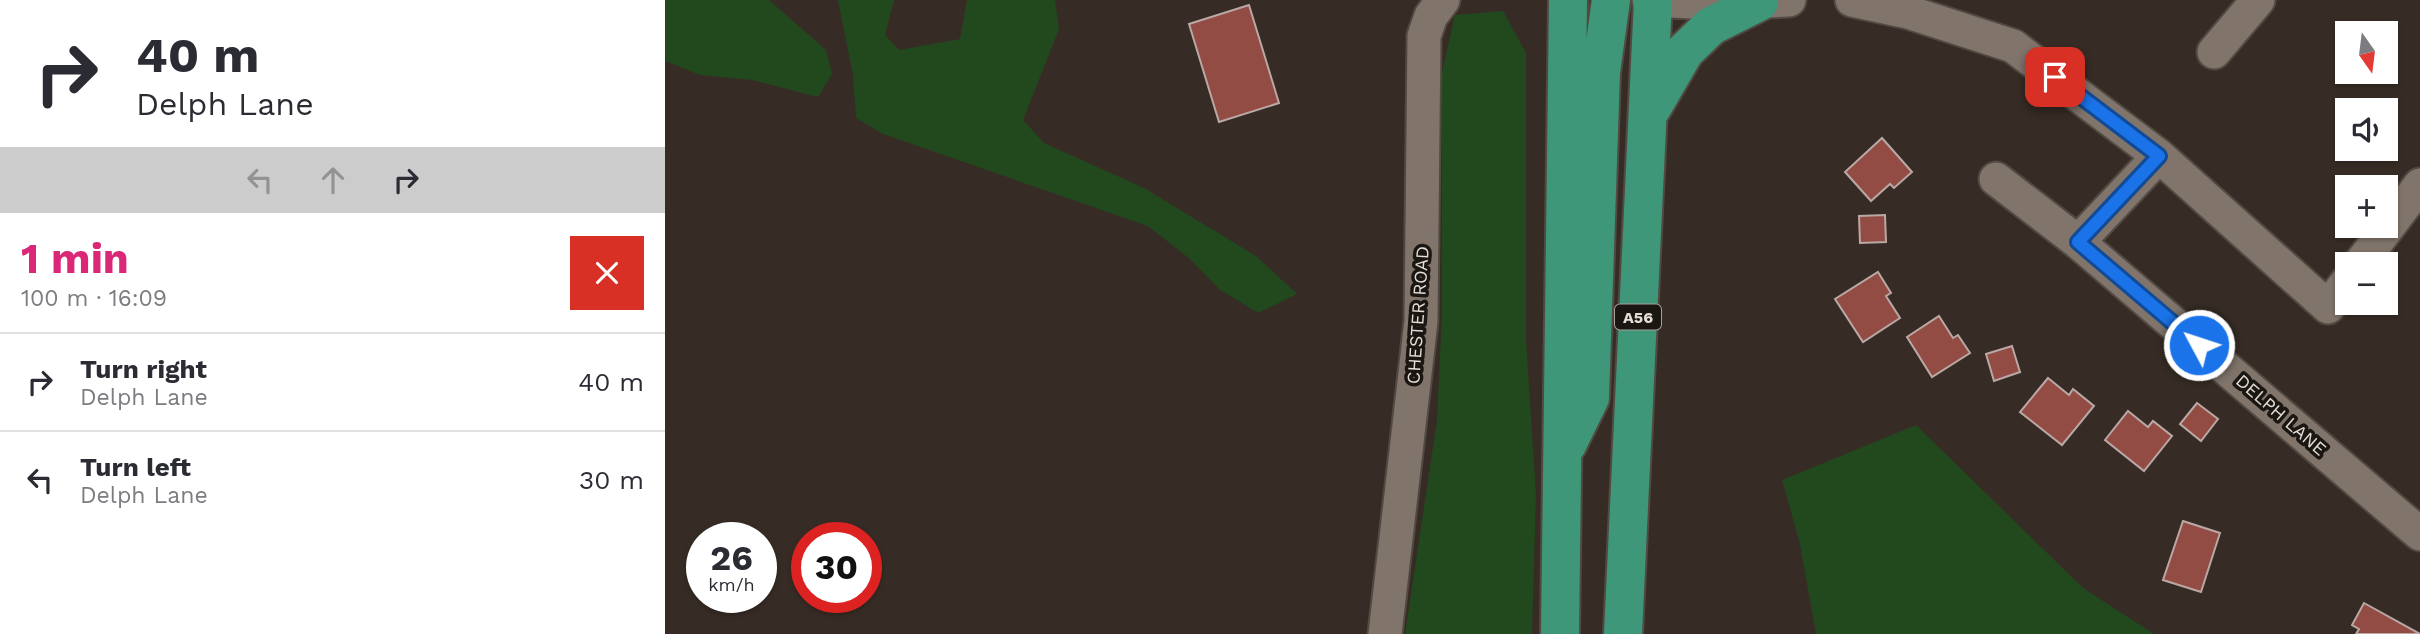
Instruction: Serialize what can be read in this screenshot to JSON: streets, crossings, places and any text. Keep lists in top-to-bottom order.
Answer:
{
  "streets": {
    "highway": ["A56"],
    "street": ["CHESTER ROAD", "DELPH LANE"]
  },
  "north": "bottom",
  "page": {
    "turn": ["40 m", "Delph Lane"],
    "map_buttons": ["+", "−"],
    "heading": ["1 min", "100 m · 16:09"],
    "list": [
      {
        "name": "Turn right",
        "note": "Delph Lane",
        "value": "40 m"
      },
      {
        "name": "Turn left",
        "note": "Delph Lane",
        "value": "30 m"
      }
    ],
    "speed": "26 km/h",
    "limit": "30"
  }
}
